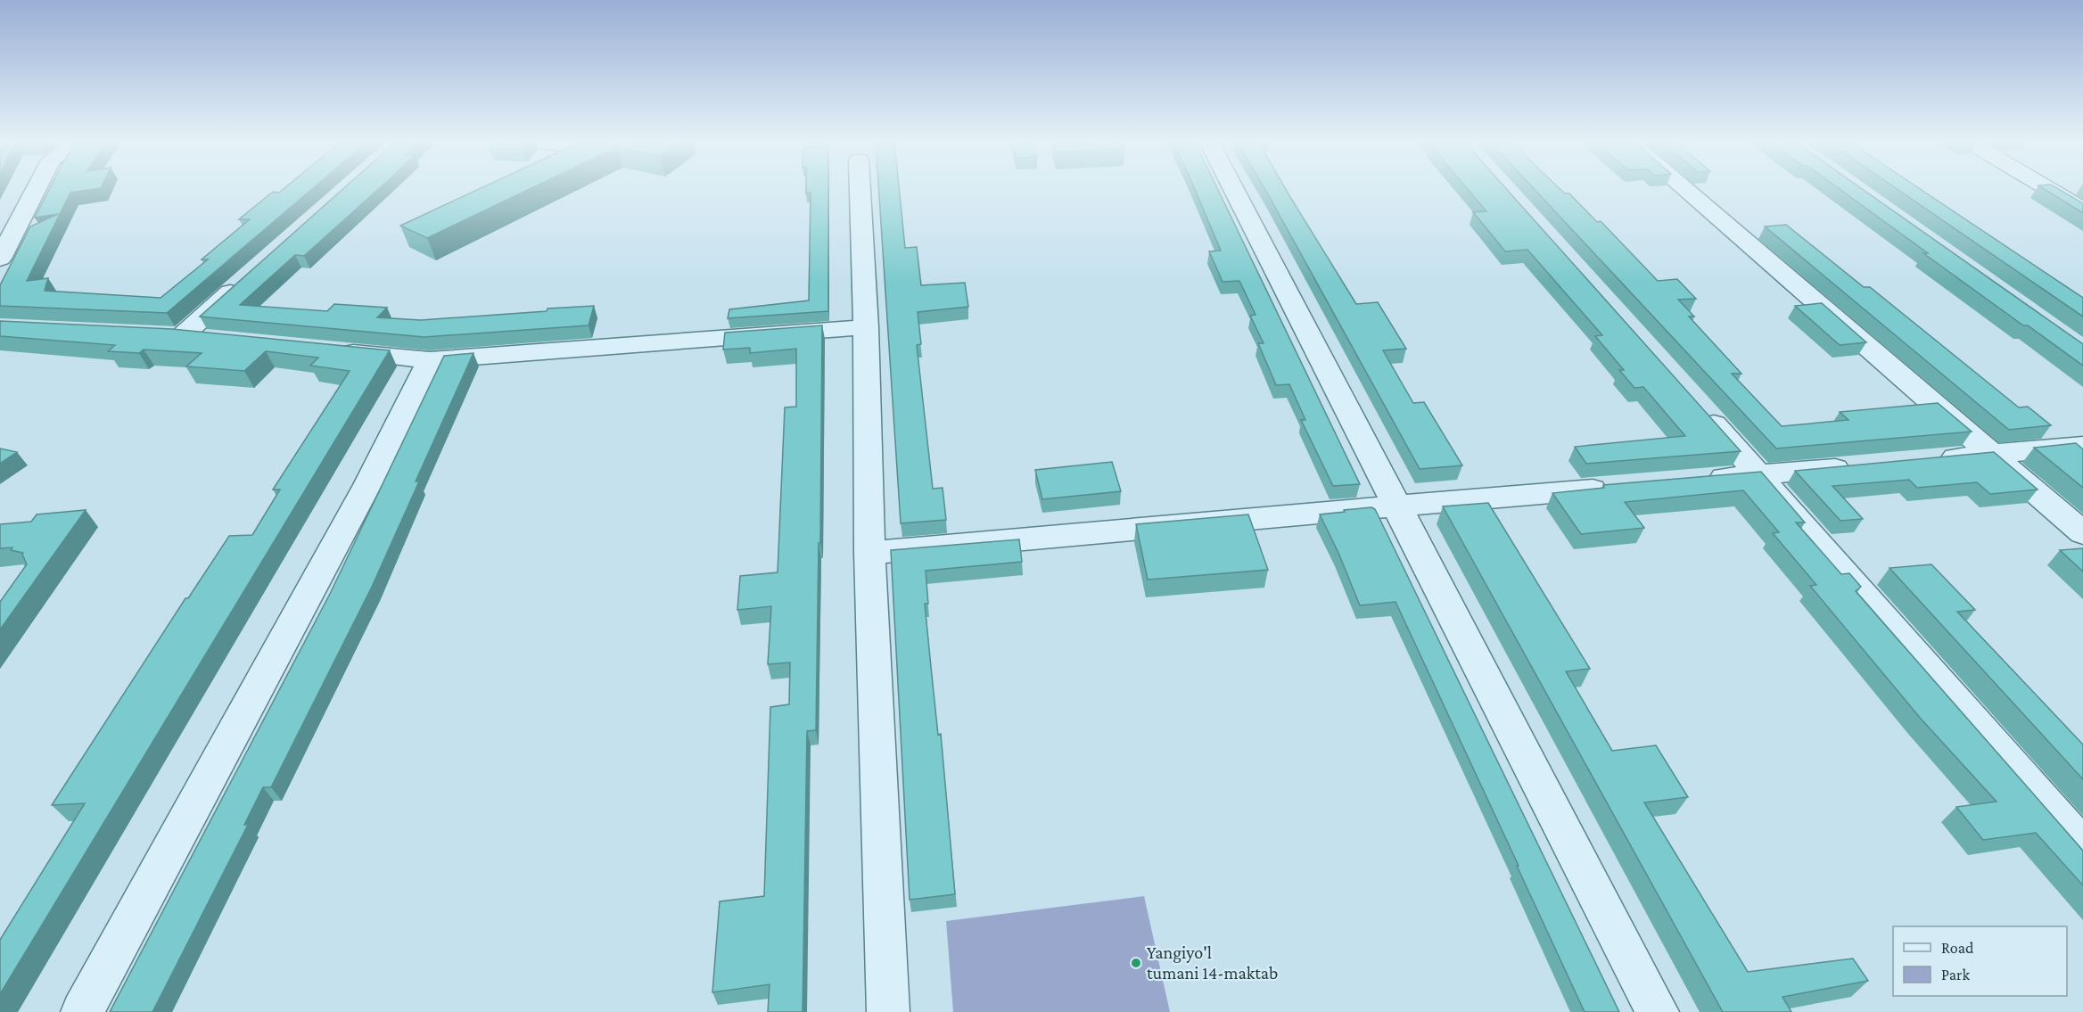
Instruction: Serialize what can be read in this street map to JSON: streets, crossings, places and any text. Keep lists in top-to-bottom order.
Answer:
{
  "places": ["Yangiyo'l tumani 14-maktab"],
  "legend": ["Road", "Park"]
}
